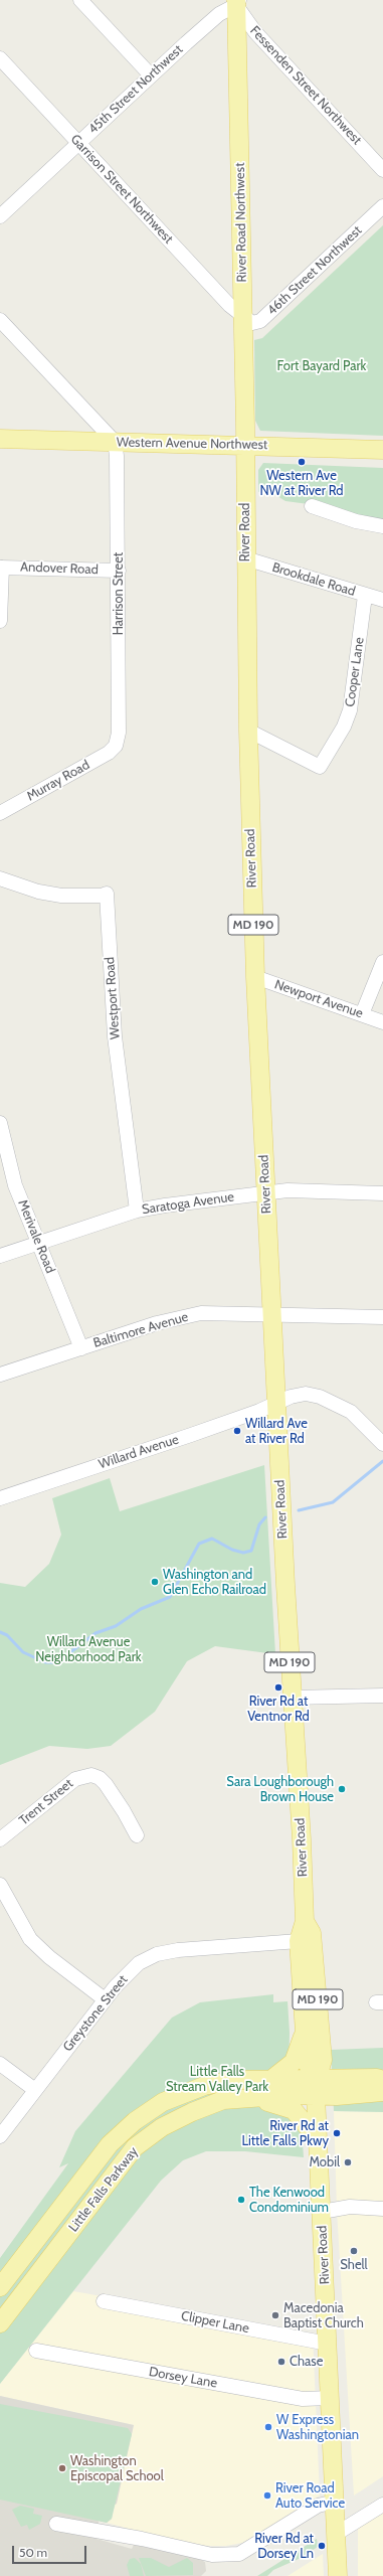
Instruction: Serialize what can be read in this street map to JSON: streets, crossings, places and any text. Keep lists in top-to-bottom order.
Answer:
{
  "streets": {
    "main road": [
      "River Road Northwest",
      "Western Avenue Northwest",
      "River Road",
      "MD 190",
      "Little Falls Parkway"
    ],
    "street": [
      "Fessenden Street Northwest",
      "45th Street Northwest",
      "Garrison Street Northwest",
      "46th Street Northwest",
      "Andover Road",
      "Brookdale Road",
      "Harrison Street",
      "Cooper Lane",
      "Murray Road",
      "Westport Road",
      "Newport Avenue",
      "Saratoga Avenue",
      "Merivale Road",
      "Baltimore Avenue",
      "Willard Avenue",
      "Trent Street",
      "Greystone Street",
      "Clipper Lane",
      "Dorsey Lane"
    ]
  },
  "crossings": [
    ["Fessenden Street Northwest", "45th Street Northwest"],
    ["Fessenden Street Northwest", "River Road Northwest"],
    ["45th Street Northwest", "Garrison Street Northwest"],
    ["45th Street Northwest", "River Road Northwest"],
    ["Garrison Street Northwest", "River Road Northwest"],
    ["Garrison Street Northwest", "46th Street Northwest"],
    ["River Road Northwest", "46th Street Northwest"],
    ["River Road Northwest", "Western Avenue Northwest"],
    ["River Road Northwest", "River Road"],
    ["Western Avenue Northwest", "River Road"],
    ["Western Avenue Northwest", "Harrison Street"],
    ["River Road", "Brookdale Road"],
    ["River Road", "Cooper Lane"],
    ["River Road", "Newport Avenue"],
    ["River Road", "Saratoga Avenue"],
    ["River Road", "Baltimore Avenue"],
    ["River Road", "Willard Avenue"],
    ["River Road", "Greystone Street"],
    ["River Road", "Little Falls Parkway"],
    ["River Road", "Clipper Lane"],
    ["River Road", "Dorsey Lane"],
    ["Andover Road", "Harrison Street"],
    ["Brookdale Road", "Cooper Lane"],
    ["Harrison Street", "Murray Road"],
    ["Westport Road", "Saratoga Avenue"],
    ["Saratoga Avenue", "Merivale Road"],
    ["Merivale Road", "Baltimore Avenue"]
  ],
  "parks": ["Fort Bayard Park", "Willard Avenue Neighborhood Park", "Little Falls Stream Valley Park"],
  "places": [
    "Western Ave NW at River Rd",
    "Willard Ave at River Rd",
    "Washington and Glen Echo Railroad",
    "River Rd at Ventnor Rd",
    "Sara Loughborough Brown House",
    "River Rd at Little Falls Pkwy",
    "Mobil",
    "The Kenwood Condominium",
    "Shell",
    "Macedonia Baptist Church",
    "Chase",
    "W Express Washingtonian",
    "Washington Episcopal School",
    "River Road Auto Service",
    "River Rd at Dorsey Ln"
  ],
  "scale_bar": "50 m"
}
